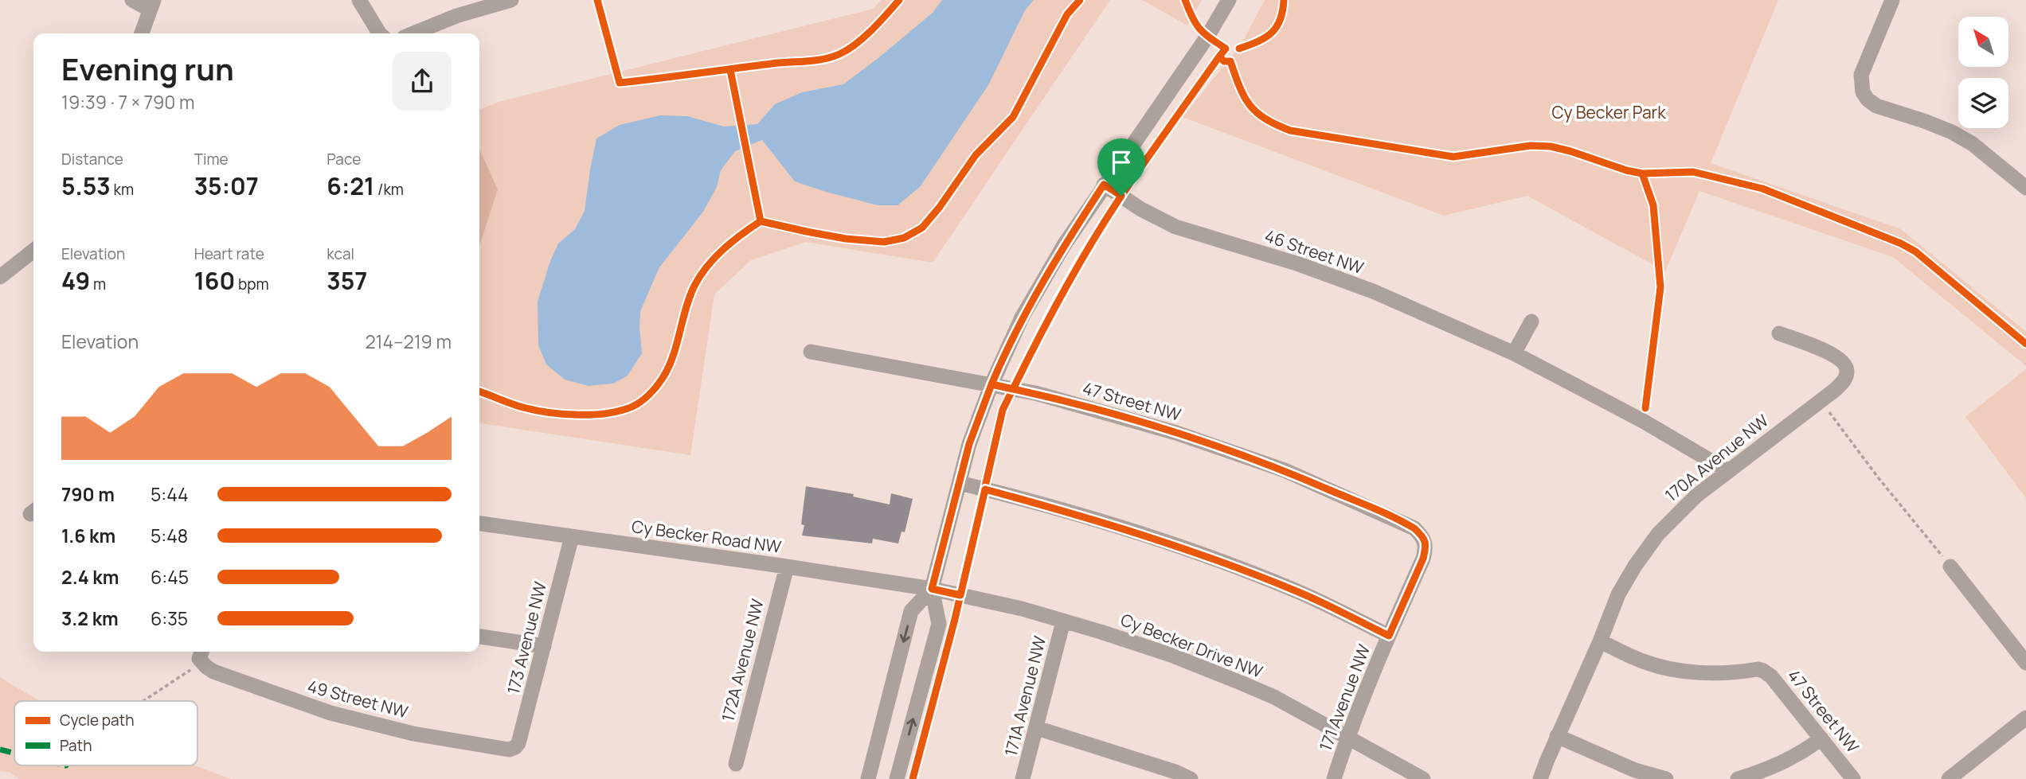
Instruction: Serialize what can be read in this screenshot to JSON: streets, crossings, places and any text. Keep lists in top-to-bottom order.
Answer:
{
  "streets": {
    "street": [
      "46 Street NW",
      "47 Street NW",
      "170A Avenue NW",
      "Cy Becker Road NW",
      "173 Avenue NW",
      "Cy Becker Drive NW",
      "172A Avenue NW",
      "171A Avenue NW",
      "171 Avenue NW",
      "49 Street NW"
    ]
  },
  "crossings": [
    ["46 Street NW", "170A Avenue NW"],
    ["47 Street NW", "170A Avenue NW"],
    ["47 Street NW", "171 Avenue NW"],
    ["Cy Becker Road NW", "173 Avenue NW"],
    ["Cy Becker Road NW", "Cy Becker Drive NW"],
    ["Cy Becker Road NW", "172A Avenue NW"],
    ["173 Avenue NW", "49 Street NW"],
    ["Cy Becker Drive NW", "171A Avenue NW"],
    ["Cy Becker Drive NW", "171 Avenue NW"]
  ],
  "parks": ["Cy Becker Park"],
  "legend": ["Cycle path", "Path"],
  "north": "top left",
  "page": {
    "heading": ["Evening run", "19:39 · 7 × 790 m"],
    "stats": [
      ["Distance", "5.53 km"],
      ["Time", "35:07"],
      ["Pace", "6:21 /km"],
      ["Elevation", "49 m"],
      ["Heart rate", "160 bpm"],
      ["kcal", "357"]
    ],
    "chart": ["Elevation", "214–219 m"],
    "list": [
      {
        "name": "790 m",
        "note": "5:44"
      },
      {
        "name": "1.6 km",
        "note": "5:48"
      },
      {
        "name": "2.4 km",
        "note": "6:45"
      },
      {
        "name": "3.2 km",
        "note": "6:35"
      }
    ]
  }
}
